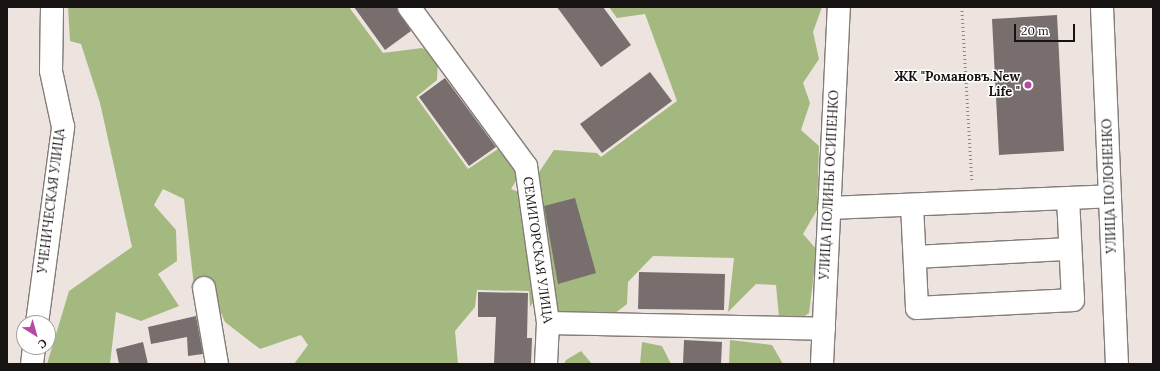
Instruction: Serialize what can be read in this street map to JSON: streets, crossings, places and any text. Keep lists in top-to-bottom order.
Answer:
{
  "streets": {
    "street": [
      "УЛИЦА ПОЛИНЫ ОСИПЕНКО",
      "УЛИЦА ПОЛОНЕНКО",
      "УЧЕНИЧЕСКАЯ УЛИЦА",
      "СЕМИГОРСКАЯ УЛИЦА"
    ]
  },
  "places": ["ЖК \"Романовъ.New Life \""],
  "scale_bar": "20 m",
  "north": "bottom right"
}
